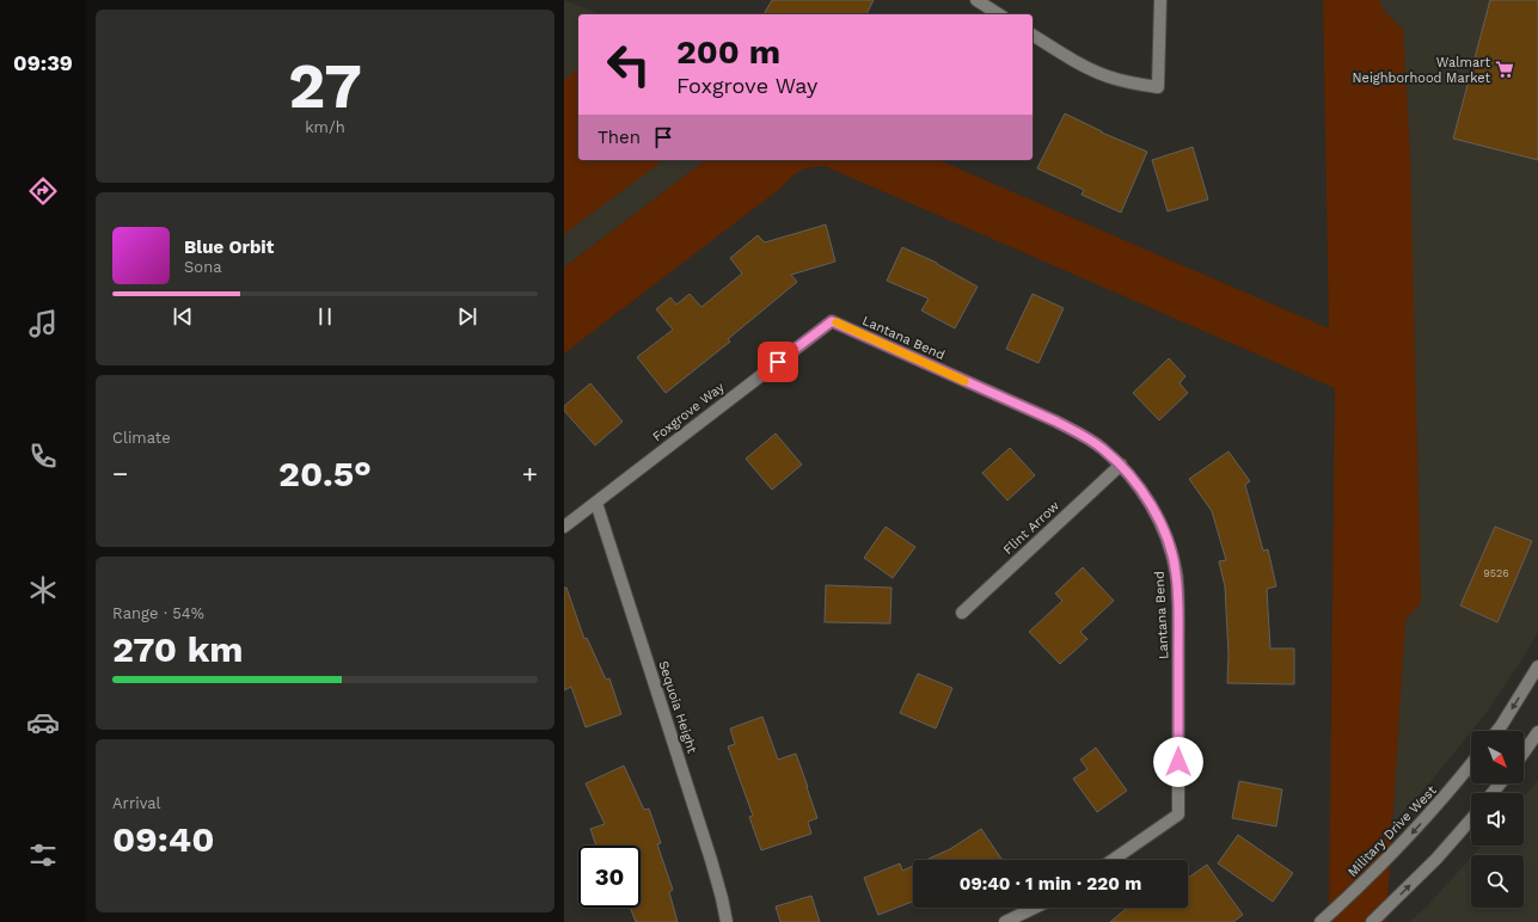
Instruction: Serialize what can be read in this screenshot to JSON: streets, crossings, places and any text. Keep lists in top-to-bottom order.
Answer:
{
  "streets": {
    "street": [
      "Lantana Bend",
      "Foxgrove Way",
      "Flint Arrow",
      "Sequoia Height",
      "Military Drive West"
    ]
  },
  "crossings": [
    ["Lantana Bend", "Foxgrove Way"],
    ["Lantana Bend", "Flint Arrow"],
    ["Foxgrove Way", "Sequoia Height"]
  ],
  "places": {
    "supermarket": ["Walmart Neighborhood Market"]
  },
  "house_numbers": ["9526"],
  "north": "bottom right",
  "page": {
    "tabs": "09:39",
    "tile": [
      ["27", "km/h"],
      "Climate",
      ["Range · 54%", "270 km"],
      ["Arrival", "09:40"]
    ],
    "turn": ["200 m", "Foxgrove Way"],
    "then": "Then",
    "song": ["Blue Orbit", "Sona"],
    "heat": ["−", "20.5°", "+"],
    "limit": "30",
    "trip": "09:40 · 1 min · 220 m"
  }
}
